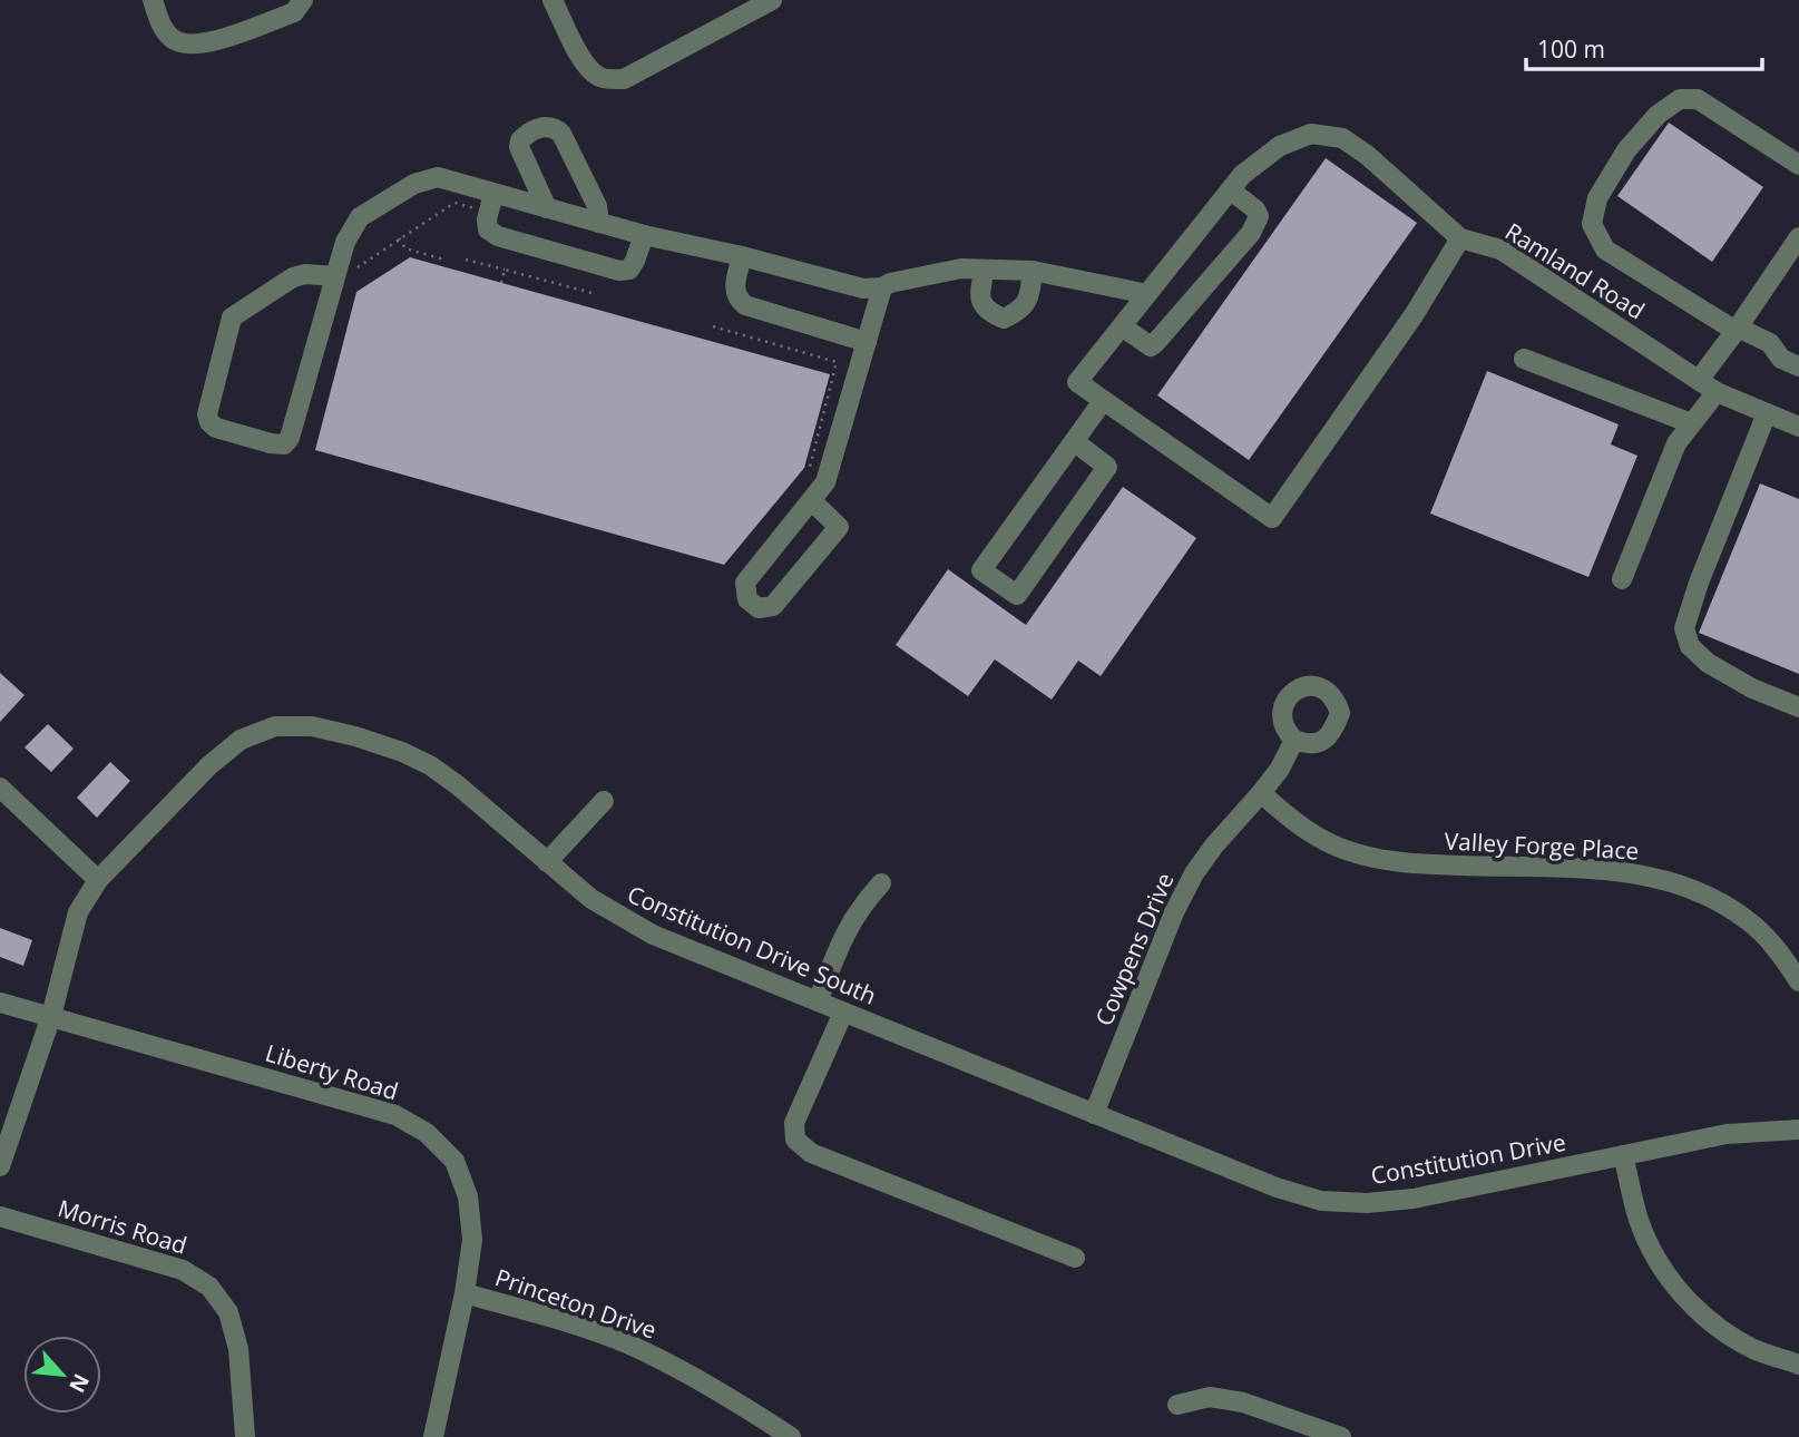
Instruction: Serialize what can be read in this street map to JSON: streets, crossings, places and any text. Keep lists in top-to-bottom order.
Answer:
{
  "streets": {
    "street": [
      "Ramland Road",
      "Valley Forge Place",
      "Constitution Drive South",
      "Cowpens Drive",
      "Liberty Road",
      "Constitution Drive",
      "Morris Road",
      "Princeton Drive"
    ]
  },
  "crossings": [
    ["Valley Forge Place", "Cowpens Drive"],
    ["Constitution Drive South", "Liberty Road"],
    ["Constitution Drive South", "Constitution Drive"],
    ["Cowpens Drive", "Constitution Drive"],
    ["Liberty Road", "Princeton Drive"]
  ],
  "scale_bar": "100 m",
  "north": "bottom right"
}
